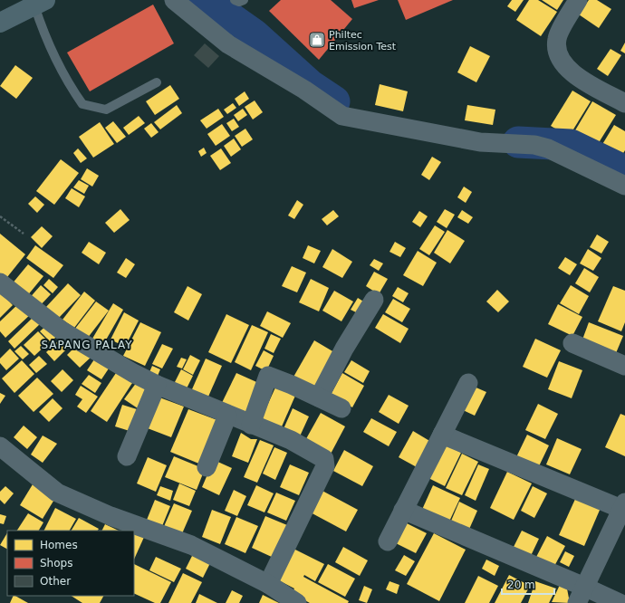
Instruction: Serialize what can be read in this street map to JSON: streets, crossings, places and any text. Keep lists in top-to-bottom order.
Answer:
{
  "districts": ["SAPANG PALAY"],
  "places": {
    "shop": ["Philtec Emission Test"]
  },
  "legend": ["Homes", "Shops", "Other"],
  "scale_bar": "20 m"
}
